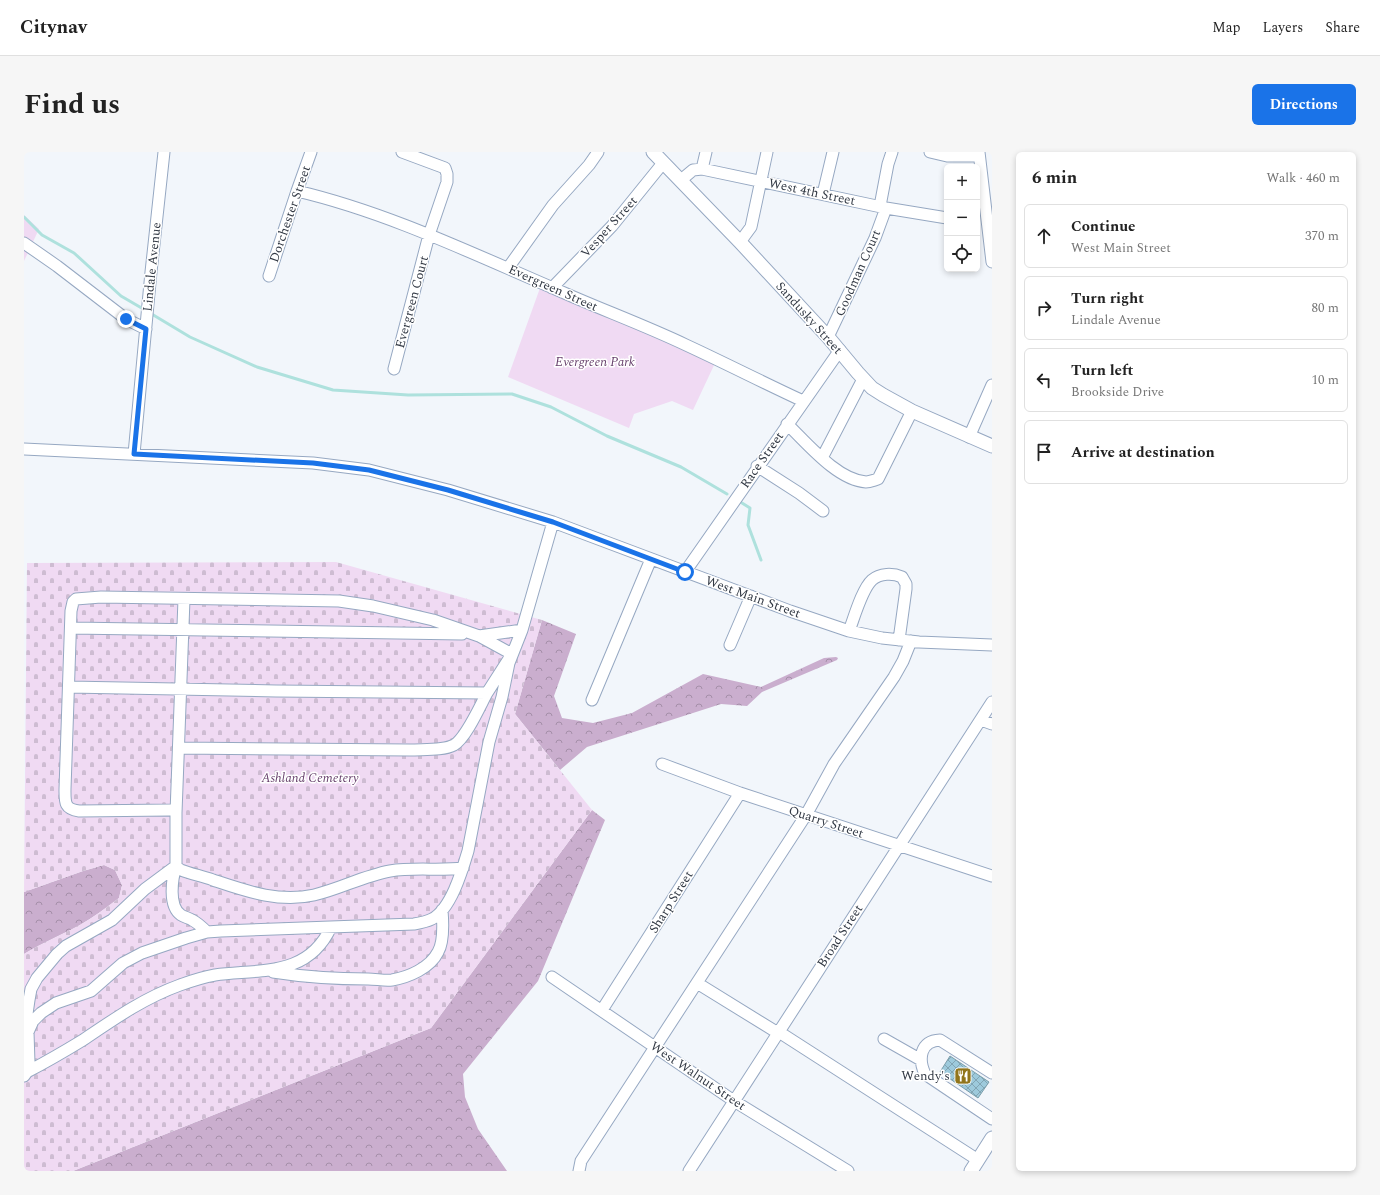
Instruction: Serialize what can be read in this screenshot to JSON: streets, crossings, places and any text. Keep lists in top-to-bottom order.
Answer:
{
  "streets": {
    "main road": ["Sandusky Street"],
    "street": [
      "West 4th Street",
      "Dorchester Street",
      "Vesper Street",
      "Lindale Avenue",
      "Goodman Court",
      "Evergreen Street",
      "Evergreen Court",
      "Race Street",
      "West Main Street",
      "Quarry Street",
      "Sharp Street",
      "Broad Street",
      "West Walnut Street"
    ]
  },
  "crossings": [
    ["West 4th Street", "Goodman Court"],
    ["Dorchester Street", "Evergreen Street"],
    ["Vesper Street", "Evergreen Street"],
    ["Vesper Street", "Sandusky Street"],
    ["Lindale Avenue", "West Main Street"],
    ["Goodman Court", "Sandusky Street"],
    ["Evergreen Street", "Evergreen Court"],
    ["Evergreen Street", "Race Street"],
    ["Sandusky Street", "Race Street"],
    ["Race Street", "West Main Street"],
    ["Quarry Street", "Sharp Street"],
    ["Quarry Street", "Broad Street"],
    ["Sharp Street", "West Walnut Street"],
    ["Broad Street", "West Walnut Street"]
  ],
  "parks": ["Evergreen Park", "Ashland Cemetery"],
  "places": {
    "restaurant": ["Wendy's"]
  },
  "page": {
    "header": "Citynav",
    "nav": ["Map", "Layers", "Share"],
    "title": "Find us",
    "buttons": "Directions",
    "heading": ["6 min", "Walk · 460 m"],
    "map_buttons": ["+", "−"],
    "list": [
      ["Continue", "West Main Street", "370 m"],
      ["Turn right", "Lindale Avenue", "80 m"],
      ["Turn left", "Brookside Drive", "10 m"],
      "Arrive at destination"
    ]
  }
}
